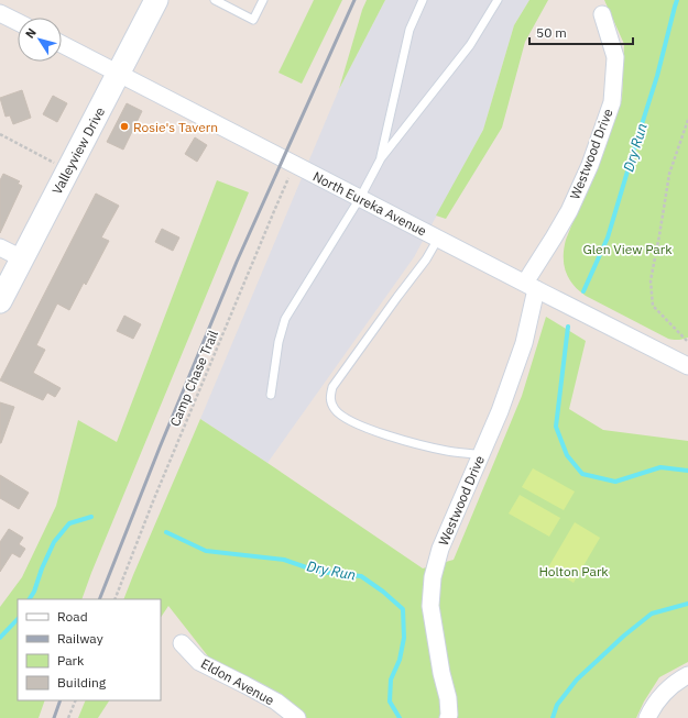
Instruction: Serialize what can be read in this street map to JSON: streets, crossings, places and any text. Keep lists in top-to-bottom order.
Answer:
{
  "streets": {
    "street": [
      "Valleyview Drive",
      "Westwood Drive",
      "North Eureka Avenue",
      "Eldon Avenue"
    ],
    "path": ["Camp Chase Trail"]
  },
  "crossings": [
    ["Valleyview Drive", "North Eureka Avenue"],
    ["Westwood Drive", "North Eureka Avenue"],
    ["North Eureka Avenue", "Camp Chase Trail"]
  ],
  "water": ["Dry Run"],
  "parks": ["Glen View Park", "Holton Park"],
  "places": ["Rosie's Tavern"],
  "legend": [
    "Road",
    "Railway",
    "Park",
    "Building"
  ],
  "scale_bar": "50 m",
  "north": "top left"
}
